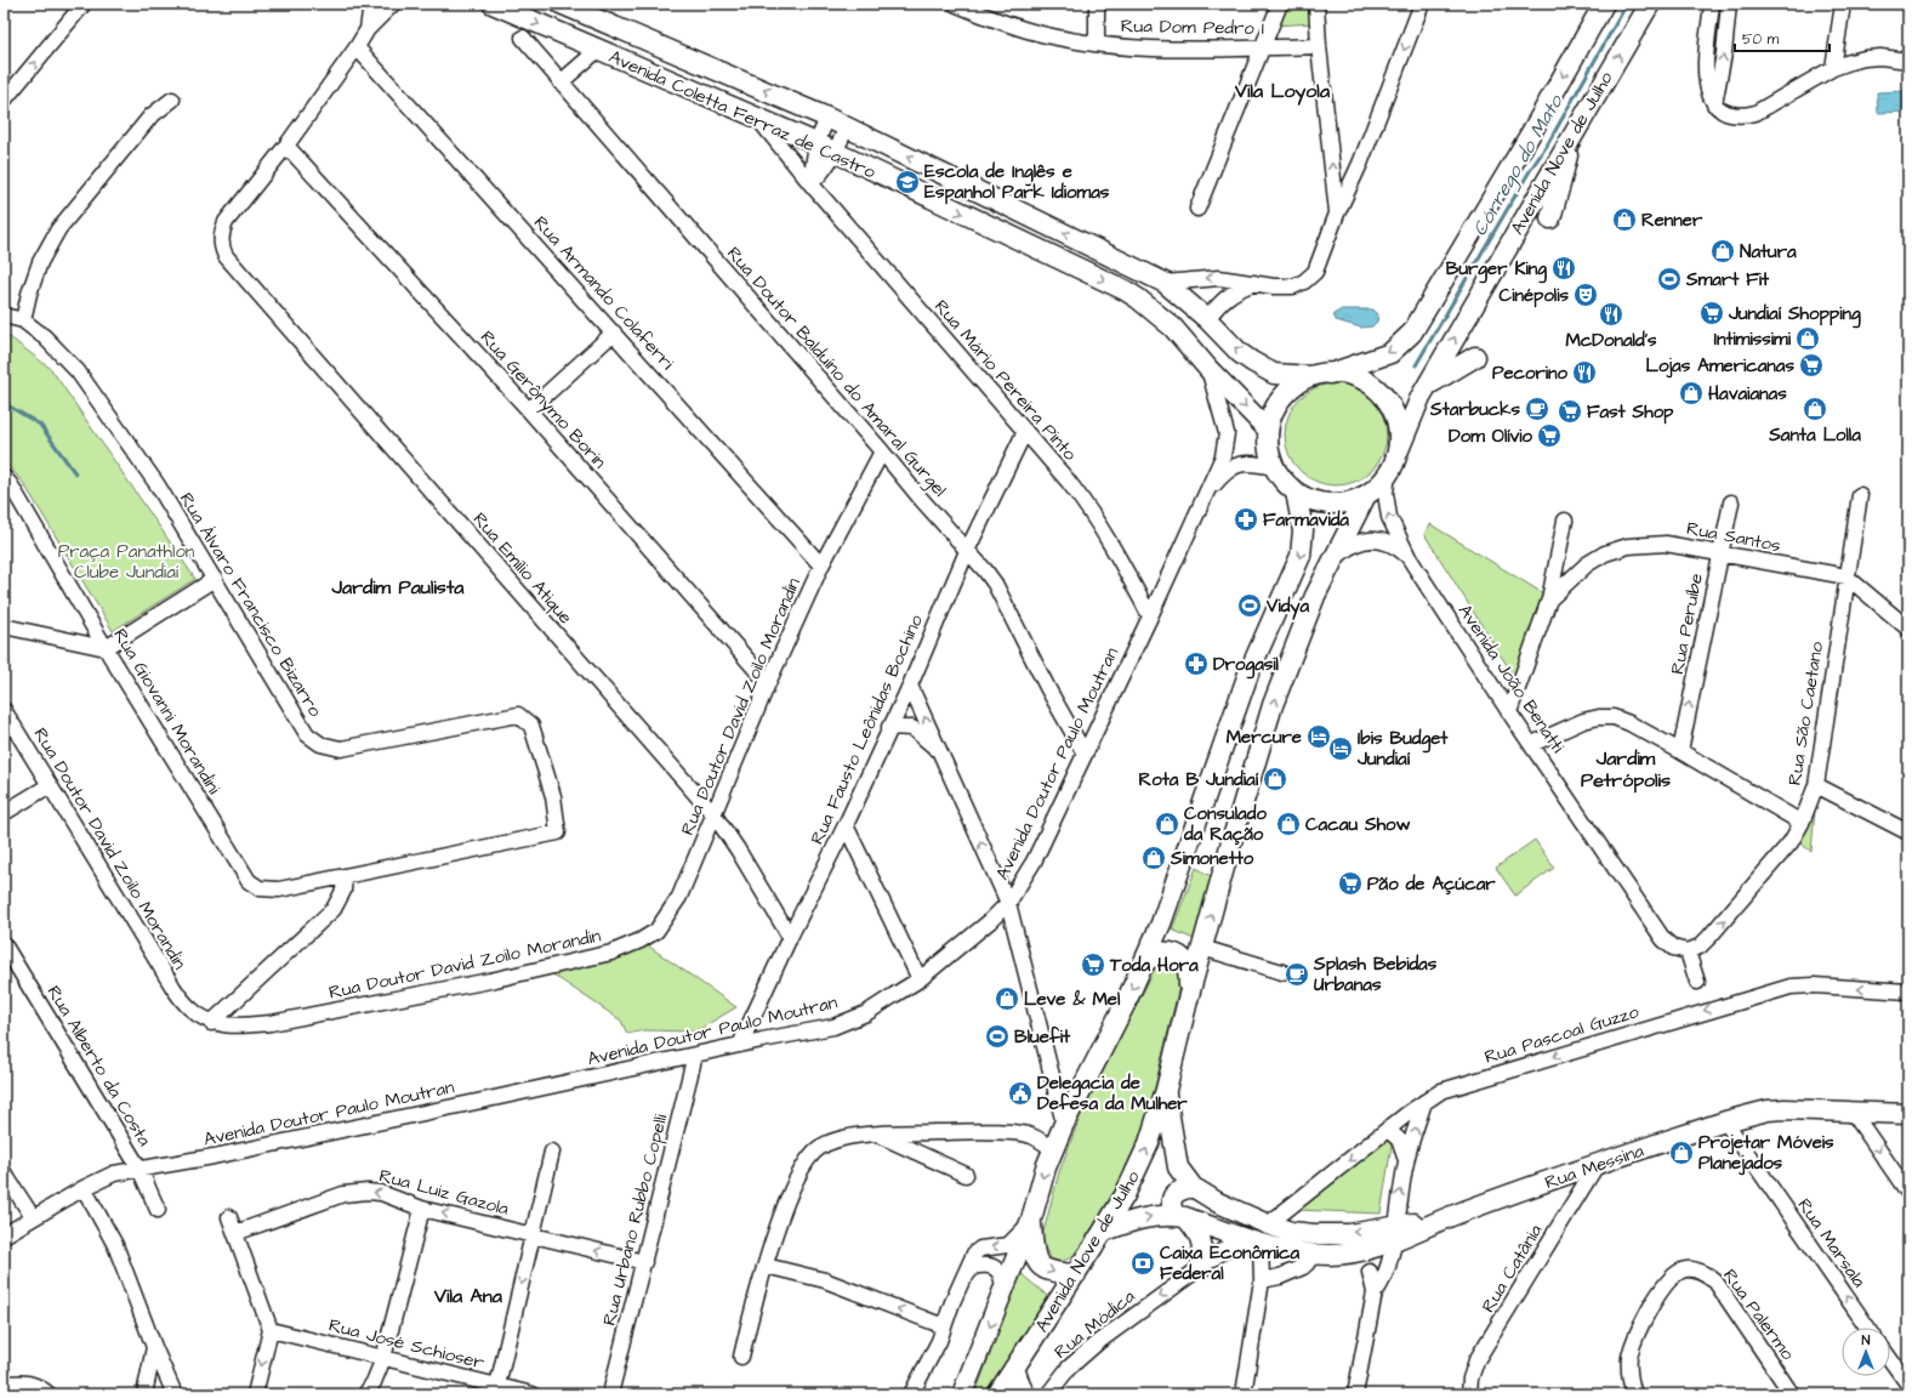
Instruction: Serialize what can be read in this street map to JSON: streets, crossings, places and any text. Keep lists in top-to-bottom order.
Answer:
{
  "streets": {
    "main road": ["Avenida Coletta Ferraz de Castro", "Avenida Nove de Julho", "Rua Messina"],
    "street": [
      "Rua Dom Pedro I",
      "Rua Armando Colaferri",
      "Rua Doutor Balduíno do Amaral Gurgel",
      "Rua Mário Pereira Pinto",
      "Rua Gerônymo Borin",
      "Rua Santos",
      "Rua Emílio Atique",
      "Rua Álvaro Francisco Bizarro",
      "Rua Peruíbe",
      "Avenida João Benatti",
      "Rua Doutor David Zoilo Morandin",
      "Rua Giovanni Morandini",
      "Rua São Caetano",
      "Rua Fausto Leônidas Bochino",
      "Avenida Doutor Paulo Moutran",
      "Rua Pascoal Guzzo",
      "Rua Alberto da Costa",
      "Rua Luiz Gazola",
      "Rua Urbano Rubbo Copelli",
      "Rua Marsala",
      "Rua Catânia",
      "Rua Palermo",
      "Rua Módica",
      "Rua José Schioser"
    ]
  },
  "crossings": [
    ["Avenida Coletta Ferraz de Castro", "Avenida Nove de Julho"],
    ["Avenida Coletta Ferraz de Castro", "Rua Mário Pereira Pinto"],
    ["Avenida Coletta Ferraz de Castro", "Avenida João Benatti"],
    ["Avenida Nove de Julho", "Avenida João Benatti"],
    ["Avenida Nove de Julho", "Rua Messina"],
    ["Rua Armando Colaferri", "Rua Doutor David Zoilo Morandin"],
    ["Rua Doutor Balduíno do Amaral Gurgel", "Rua Doutor David Zoilo Morandin"],
    ["Rua Doutor Balduíno do Amaral Gurgel", "Rua Fausto Leônidas Bochino"],
    ["Rua Doutor Balduíno do Amaral Gurgel", "Avenida Doutor Paulo Moutran"],
    ["Rua Mário Pereira Pinto", "Rua Fausto Leônidas Bochino"],
    ["Rua Mário Pereira Pinto", "Avenida Doutor Paulo Moutran"],
    ["Rua Gerônymo Borin", "Rua Emílio Atique"],
    ["Rua Gerônymo Borin", "Rua Doutor David Zoilo Morandin"],
    ["Rua Santos", "Rua Peruíbe"],
    ["Rua Santos", "Rua São Caetano"],
    ["Rua Emílio Atique", "Rua Doutor David Zoilo Morandin"],
    ["Rua Emílio Atique", "Rua Fausto Leônidas Bochino"],
    ["Rua Álvaro Francisco Bizarro", "Rua Giovanni Morandini"],
    ["Avenida João Benatti", "Rua São Caetano"],
    ["Rua Fausto Leônidas Bochino", "Avenida Doutor Paulo Moutran"],
    ["Avenida Doutor Paulo Moutran", "Rua Alberto da Costa"],
    ["Avenida Doutor Paulo Moutran", "Rua Urbano Rubbo Copelli"],
    ["Rua Pascoal Guzzo", "Rua Messina"],
    ["Rua Messina", "Rua Marsala"],
    ["Rua Messina", "Rua Catânia"],
    ["Rua Messina", "Rua Módica"],
    ["Rua Luiz Gazola", "Rua Urbano Rubbo Copelli"]
  ],
  "one_way": [
    "Rua Peruíbe",
    "Rua Pascoal Guzzo",
    "Rua Luiz Gazola",
    "Rua Módica"
  ],
  "districts": [
    "Vila Loyola",
    "Jardim Paulista",
    "Jardim Petrópolis",
    "Vila Ana"
  ],
  "water": ["Córrego do Mato"],
  "parks": ["Praça Panathlon Clube Jundiaí"],
  "places": {
    "school or university": ["Escola de Inglês e Espanhol Park Idiomas"],
    "shop": [
      "Renner",
      "Natura",
      "Intimissimi",
      "Havaianas",
      "Santa Lolla",
      "Rota B Jundiaí",
      "Consulado da Ração",
      "Cacau Show",
      "Simonetto",
      "Leve & Mel",
      "Projetar Móveis Planejados"
    ],
    "restaurant": ["Burger King", "McDonald's", "Pecorino"],
    "sports": ["Smart Fit", "Vidya", "Bluefit"],
    "theatre": ["Cinépolis"],
    "supermarket": [
      "Jundiaí Shopping",
      "Lojas Americanas",
      "Fast Shop",
      "Dom Olívio",
      "Pão de Açúcar",
      "Toda Hora"
    ],
    "cafe": ["Starbucks", "Splash Bebidas Urbanas"],
    "pharmacy": ["Farmavida", "Drogasil"],
    "hotel": ["Mercure", "Ibis Budget Jundiaí"],
    "public building": ["Delegacia de Defesa da Mulher"],
    "bank": ["Caixa Econômica Federal"]
  },
  "scale_bar": "50 m",
  "north": "top"
}
